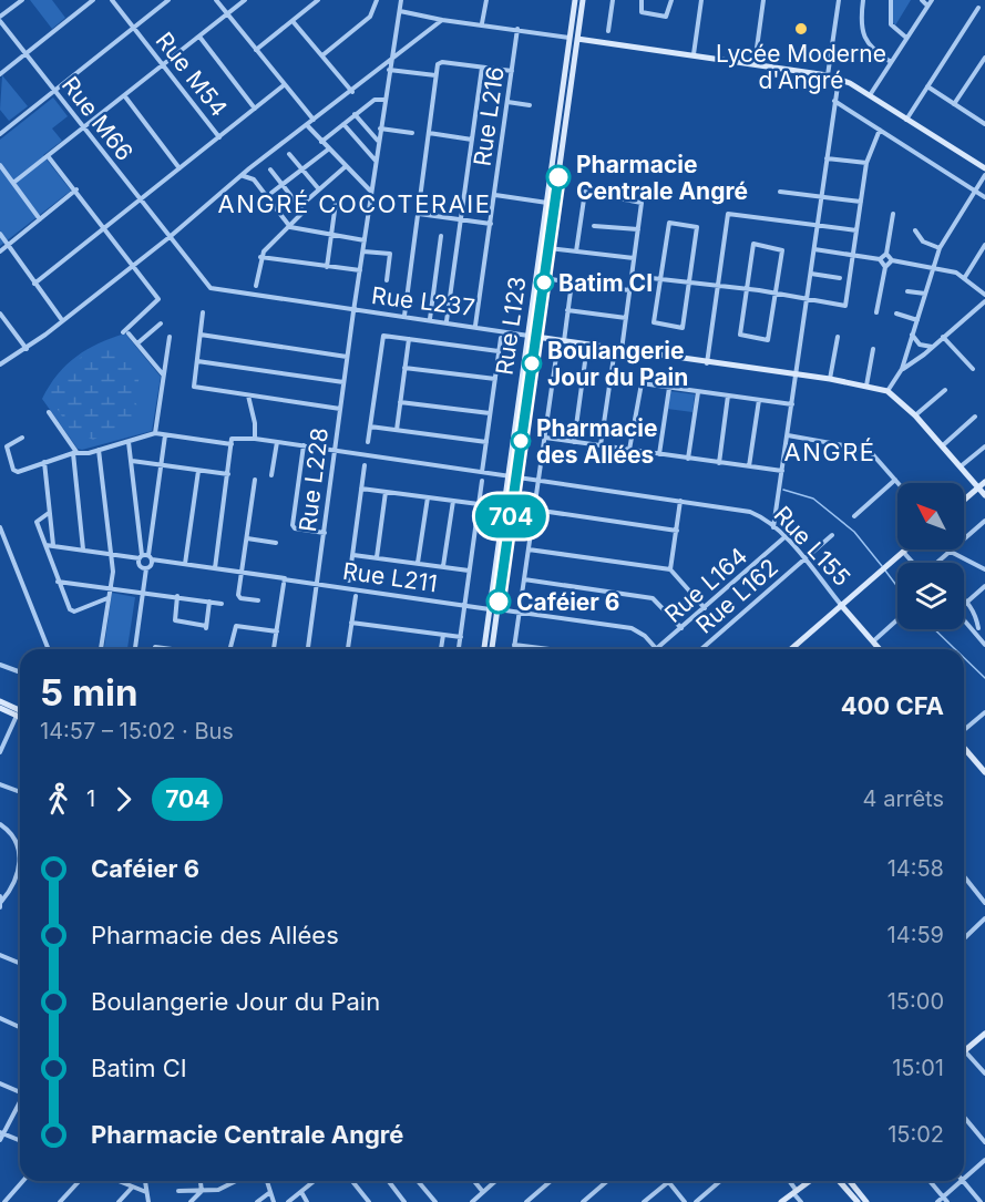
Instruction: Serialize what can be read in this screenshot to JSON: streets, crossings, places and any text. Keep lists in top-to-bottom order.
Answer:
{
  "streets": {
    "main road": ["Rue L123", "Rue L155"],
    "street": [
      "Rue M54",
      "Rue L216",
      "Rue M66",
      "Rue L237",
      "Rue L228",
      "Rue L211",
      "Rue L164",
      "Rue L162"
    ]
  },
  "crossings": [
    ["Rue L216", "Rue L237"],
    ["Rue M66", "Rue L237"],
    ["Rue L237", "Rue L123"],
    ["Rue L237", "Rue L228"],
    ["Rue L123", "Rue L155"],
    ["Rue L123", "Rue L211"],
    ["Rue L228", "Rue L155"],
    ["Rue L228", "Rue L211"],
    ["Rue L155", "Rue L164"],
    ["Rue L155", "Rue L162"],
    ["Rue L211", "Rue L164"]
  ],
  "districts": ["ANGRÉ COCOTERAIE", "ANGRÉ"],
  "places": [
    "Lycée Moderne d'Angré",
    "Pharmacie Centrale Angré",
    "Batim CI",
    "Boulangerie Jour du Pain",
    "Pharmacie des Allées",
    "Caféier 6"
  ],
  "lines": ["bus line 704"],
  "north": "top left",
  "page": {
    "on_map": "704",
    "heading": ["5 min", "14:57 – 15:02 · Bus", "400 CFA"],
    "legs": ["1", "704", "4 arrêts"],
    "list": [
      {
        "name": "Caféier 6",
        "value": "14:58"
      },
      {
        "name": "Pharmacie des Allées",
        "value": "14:59"
      },
      {
        "name": "Boulangerie Jour du Pain",
        "value": "15:00"
      },
      {
        "name": "Batim CI",
        "value": "15:01"
      },
      {
        "name": "Pharmacie Centrale Angré",
        "value": "15:02"
      }
    ]
  }
}
